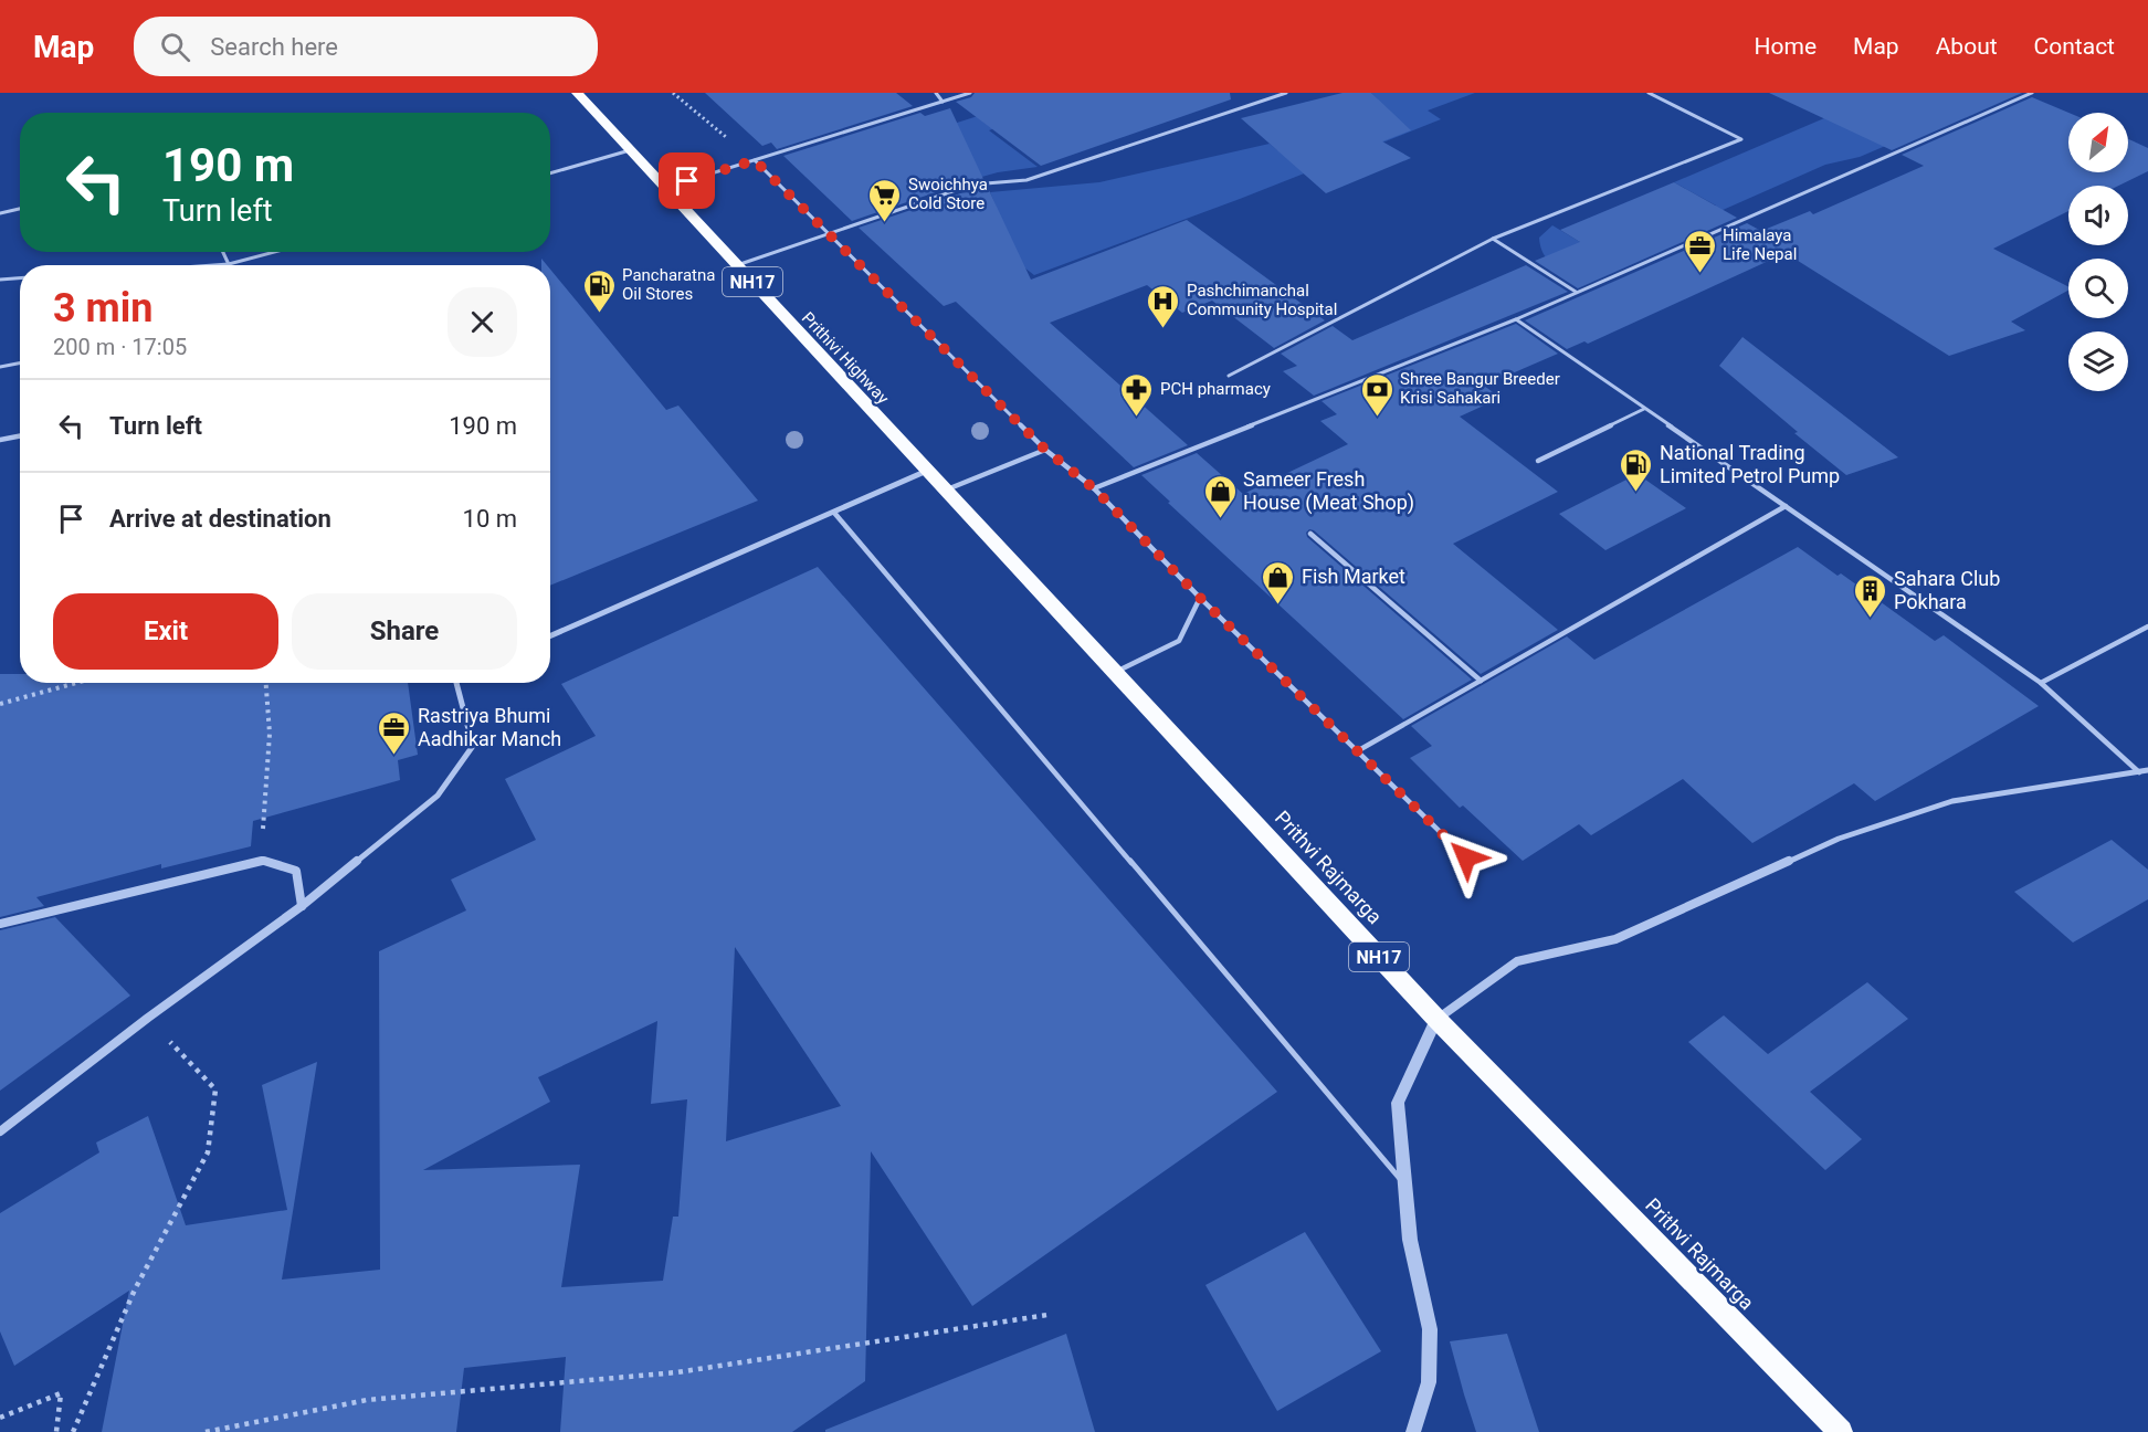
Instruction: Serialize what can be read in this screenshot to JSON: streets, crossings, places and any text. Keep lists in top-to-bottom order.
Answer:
{
  "streets": {
    "highway": ["NH17", "Prithivi Highway", "Prithvi Rajmarga"]
  },
  "crossings": [
    ["Prithivi Highway", "Prithvi Rajmarga"]
  ],
  "places": {
    "supermarket": ["Swoichhya Cold Store"],
    "office": ["Himalaya Life Nepal", "Rastriya Bhumi Aadhikar Manch"],
    "fuel station": ["Pancharatna Oil Stores", "National Trading Limited Petrol Pump"],
    "hospital": ["Pashchimanchal Community Hospital"],
    "pharmacy": ["PCH pharmacy"],
    "bank": ["Shree Bangur Breeder Krisi Sahakari"],
    "shop": ["Sameer Fresh House (Meat Shop)", "Fish Market"],
    "building": ["Sahara Club Pokhara"]
  },
  "north": "top right",
  "page": {
    "header": "Map",
    "search": "Search here",
    "nav": [
      "Home",
      "Map",
      "About",
      "Contact"
    ],
    "turn": ["190 m", "Turn left"],
    "heading": ["3 min", "200 m · 17:05"],
    "list": [
      {
        "name": "Turn left",
        "value": "190 m"
      },
      {
        "name": "Arrive at destination",
        "value": "10 m"
      }
    ],
    "buttons": ["Exit", "Share"]
  }
}
